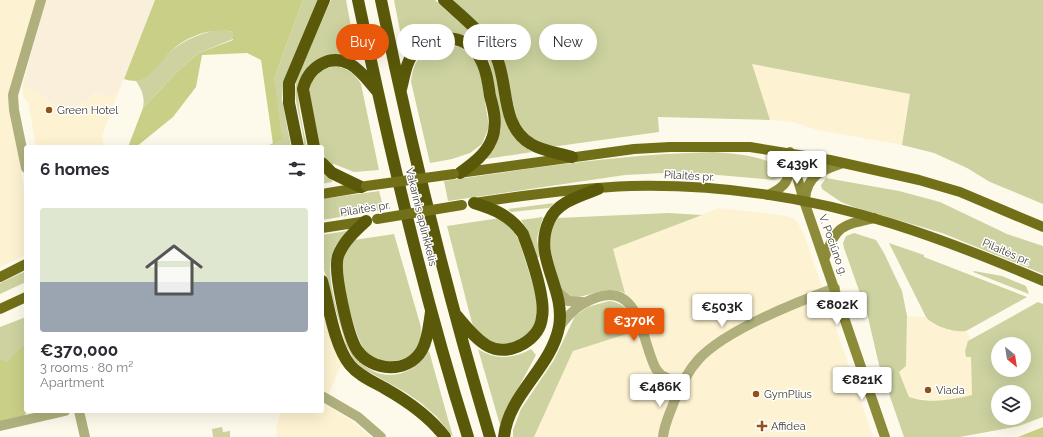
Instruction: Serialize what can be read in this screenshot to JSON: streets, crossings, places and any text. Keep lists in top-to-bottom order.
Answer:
{
  "streets": {
    "highway": ["Vakarinis aplinkkelis"],
    "main road": ["Pilaitės pr.", "V. Pociūno g."]
  },
  "crossings": [
    ["Pilaitės pr.", "V. Pociūno g."]
  ],
  "places": {
    "other": ["Green Hotel", "Viada", "GymPlius"],
    "health": ["Affidea"]
  },
  "north": "bottom right",
  "page": {
    "chip": [
      "Buy",
      "Rent",
      "Filters",
      "New"
    ],
    "heading": "6 homes",
    "price": [
      "€439K",
      "€802K",
      "€503K",
      "€370K",
      "€821K",
      "€486K"
    ],
    "list": [
      {
        "name": "€370,000",
        "note": "3 rooms · 80 m² · Apartment"
      }
    ]
  }
}
